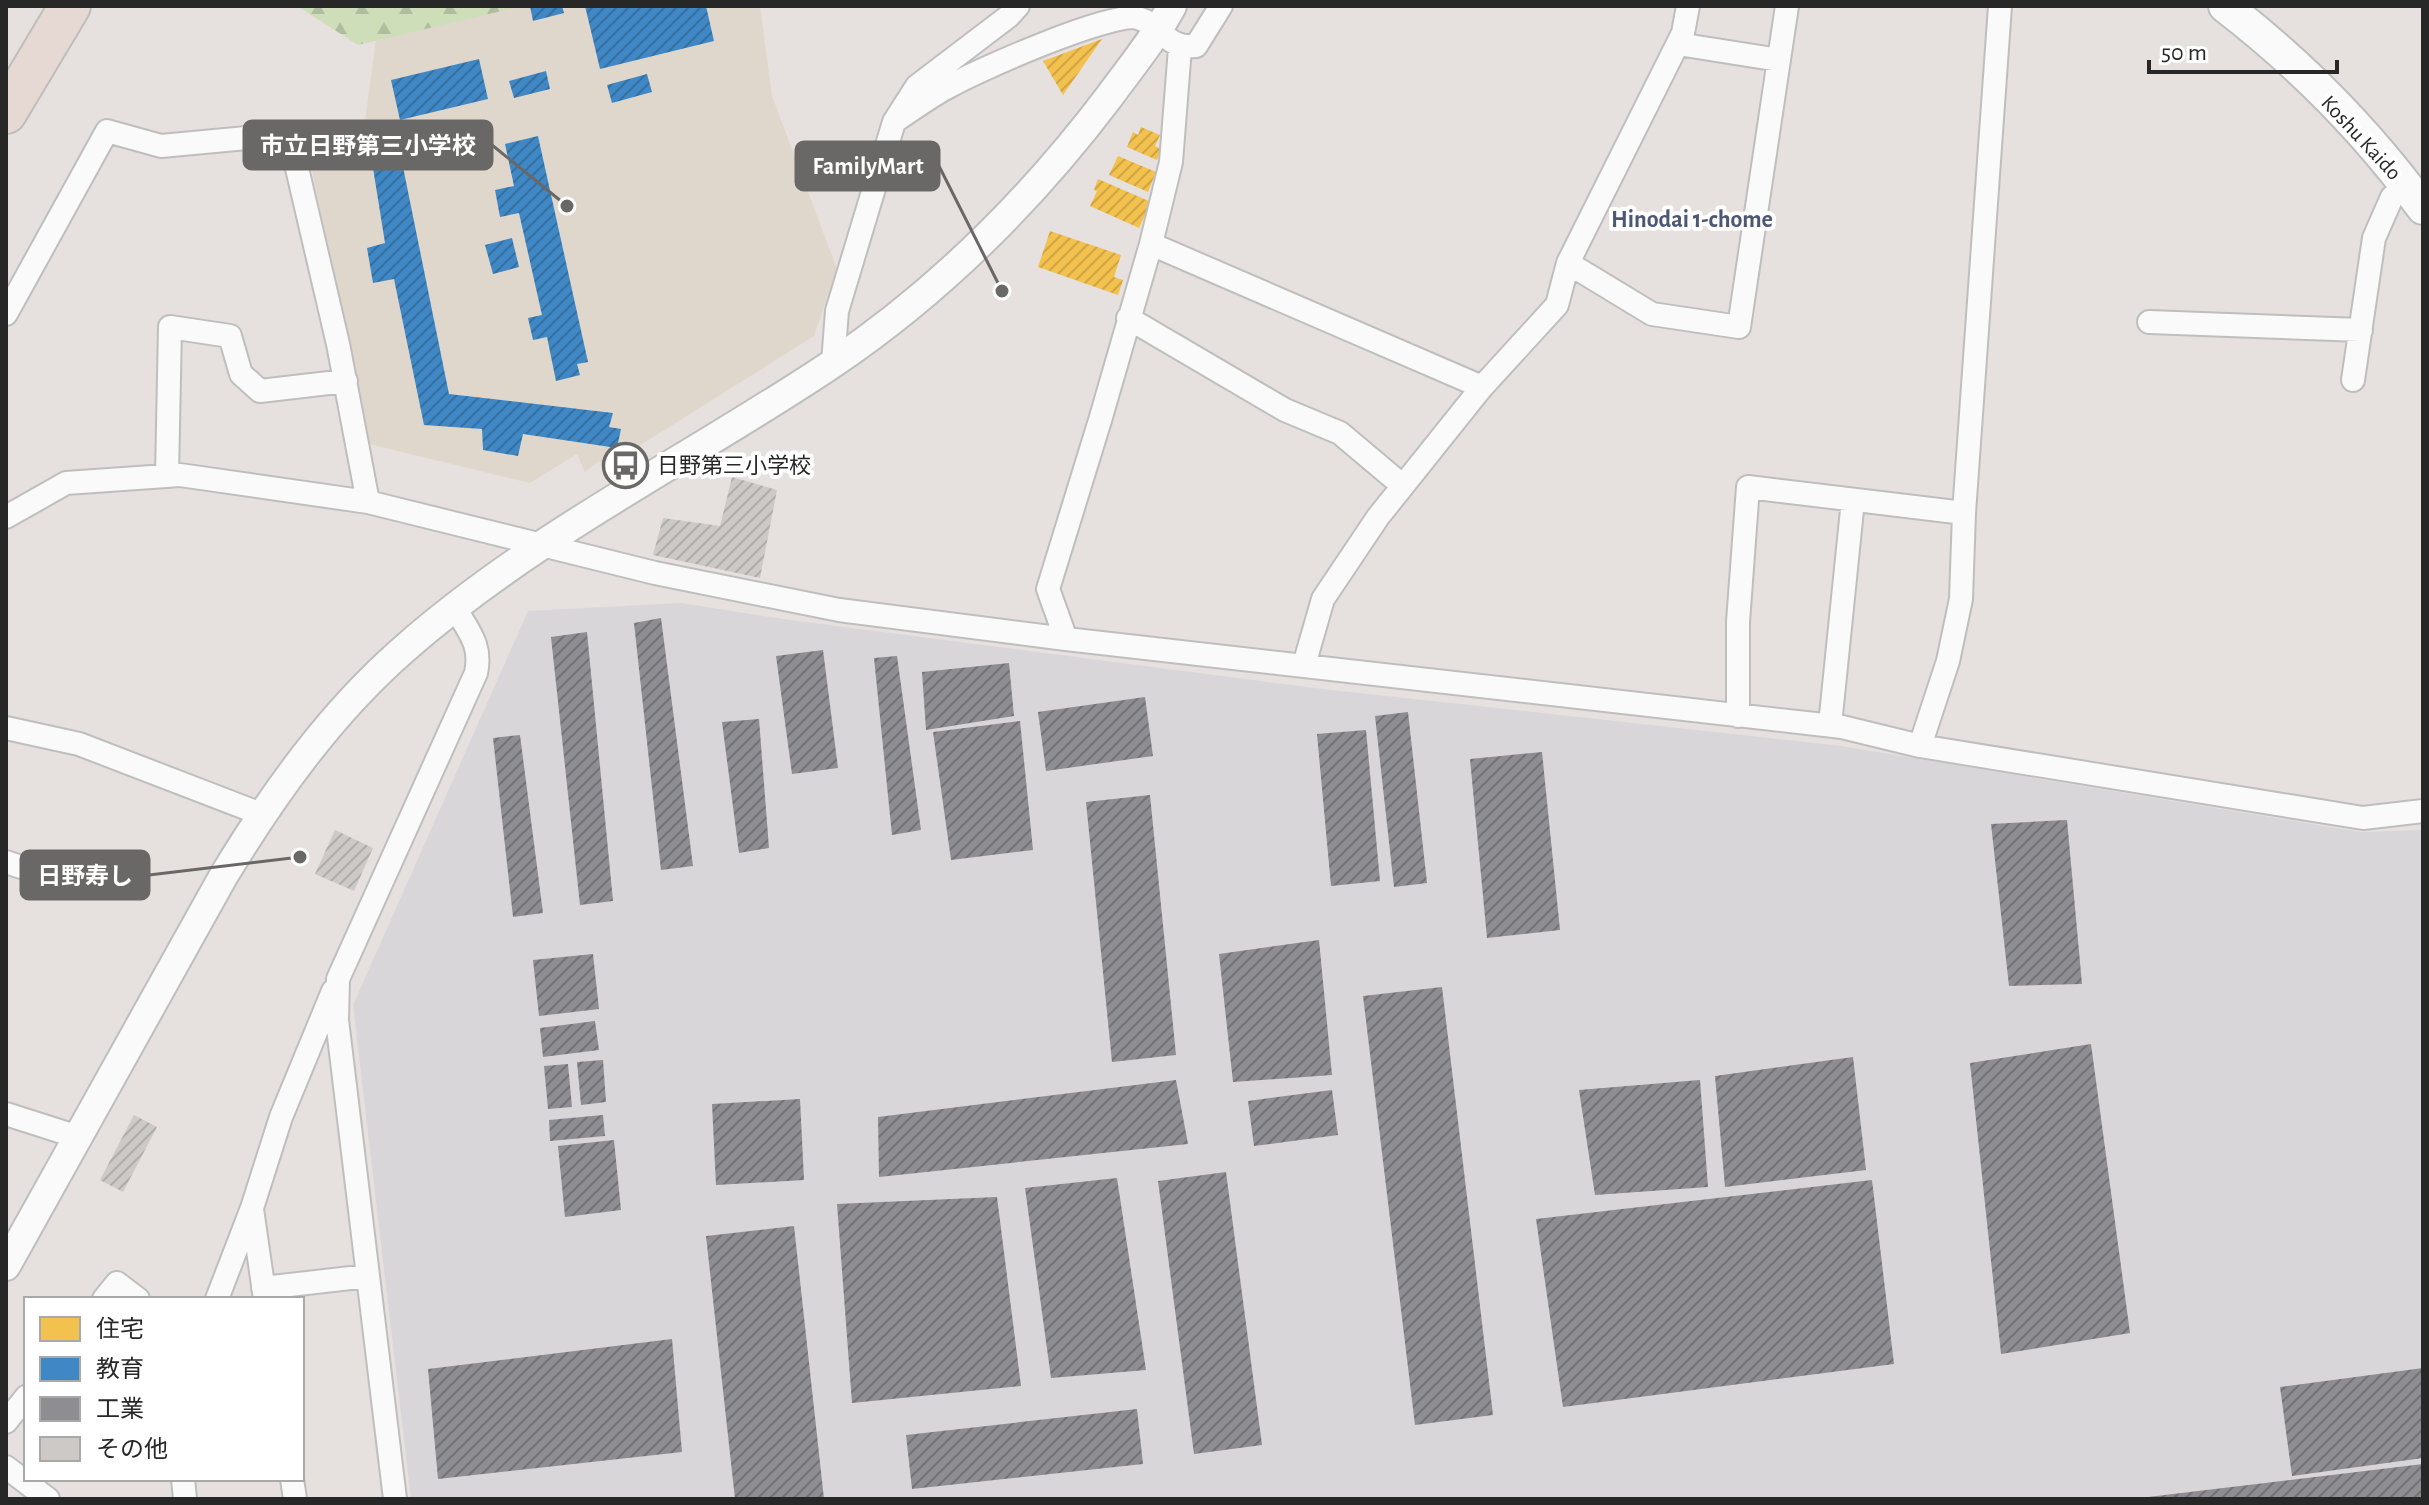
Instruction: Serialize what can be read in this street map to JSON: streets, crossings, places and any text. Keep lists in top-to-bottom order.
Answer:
{
  "streets": {
    "main road": ["Koshu Kaido"]
  },
  "districts": ["Hinodai 1-chome"],
  "places": {
    "other": ["市立日野第三小学校", "FamilyMart", "日野寿し"],
    "bus stop": ["日野第三小学校"]
  },
  "legend": [
    "住宅",
    "教育",
    "工業",
    "その他"
  ],
  "scale_bar": "50 m"
}
